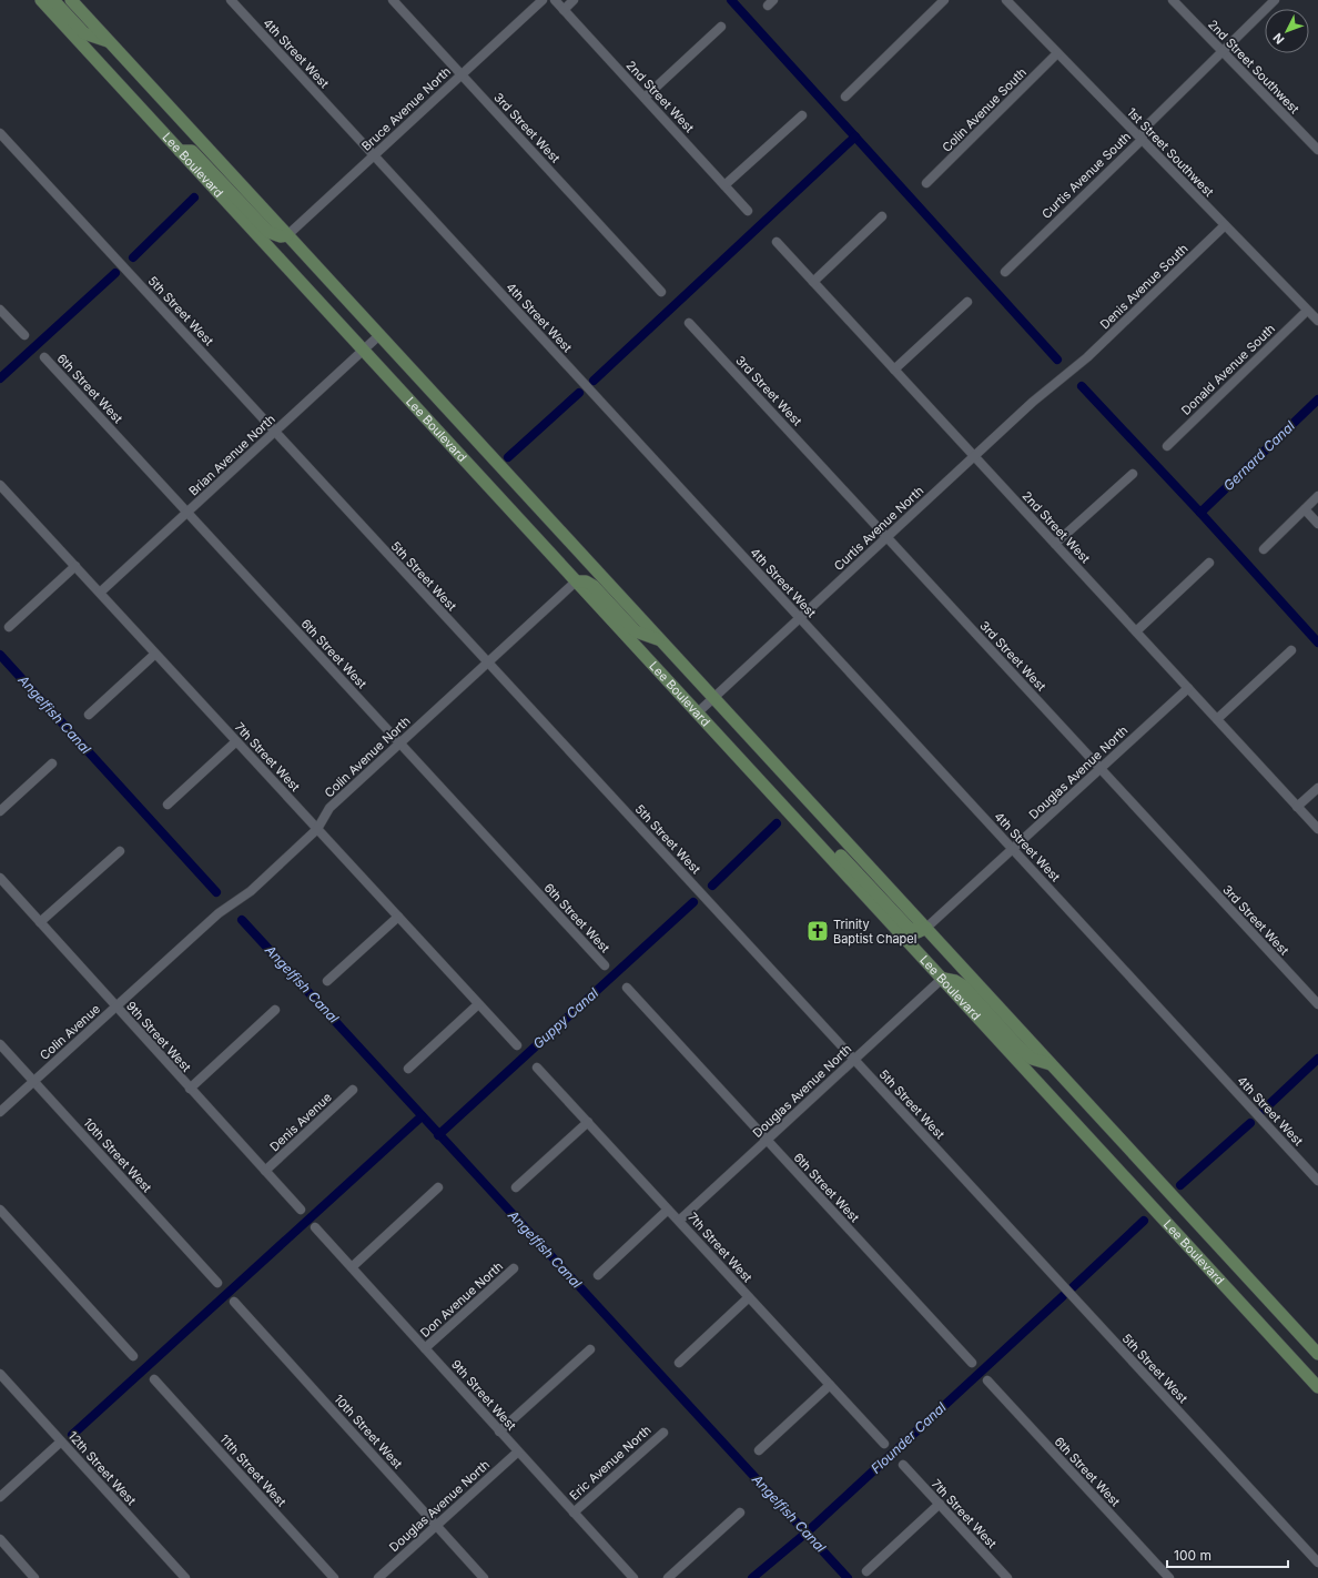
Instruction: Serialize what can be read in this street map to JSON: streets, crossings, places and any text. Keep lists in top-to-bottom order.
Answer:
{
  "streets": {
    "main road": ["Lee Boulevard"],
    "street": [
      "4th Street West",
      "2nd Street Southwest",
      "2nd Street West",
      "Bruce Avenue North",
      "Colin Avenue South",
      "3rd Street West",
      "1st Street Southwest",
      "Curtis Avenue South",
      "Denis Avenue South",
      "5th Street West",
      "Donald Avenue South",
      "6th Street West",
      "Brian Avenue North",
      "Curtis Avenue North",
      "7th Street West",
      "Colin Avenue North",
      "Douglas Avenue North",
      "Colin Avenue",
      "9th Street West",
      "Denis Avenue",
      "10th Street West",
      "Don Avenue North",
      "Eric Avenue North",
      "12th Street West",
      "11th Street West"
    ]
  },
  "crossings": [
    ["4th Street West", "Bruce Avenue North"],
    ["4th Street West", "Curtis Avenue North"],
    ["4th Street West", "Douglas Avenue North"],
    ["2nd Street Southwest", "Curtis Avenue South"],
    ["2nd Street West", "Curtis Avenue North"],
    ["2nd Street West", "Douglas Avenue North"],
    ["Bruce Avenue North", "3rd Street West"],
    ["Bruce Avenue North", "Lee Boulevard"],
    ["Colin Avenue South", "1st Street Southwest"],
    ["3rd Street West", "Curtis Avenue North"],
    ["3rd Street West", "Douglas Avenue North"],
    ["1st Street Southwest", "Curtis Avenue South"],
    ["1st Street Southwest", "Denis Avenue South"],
    ["1st Street Southwest", "Donald Avenue South"],
    ["Lee Boulevard", "Brian Avenue North"],
    ["Lee Boulevard", "Curtis Avenue North"],
    ["Lee Boulevard", "Colin Avenue North"],
    ["Lee Boulevard", "Douglas Avenue North"],
    ["Denis Avenue South", "Curtis Avenue North"],
    ["5th Street West", "Brian Avenue North"],
    ["5th Street West", "Colin Avenue North"],
    ["5th Street West", "Douglas Avenue North"],
    ["6th Street West", "Brian Avenue North"],
    ["6th Street West", "Colin Avenue North"],
    ["6th Street West", "Douglas Avenue North"],
    ["Brian Avenue North", "7th Street West"],
    ["7th Street West", "Colin Avenue North"],
    ["7th Street West", "Douglas Avenue North"],
    ["Colin Avenue North", "Colin Avenue"],
    ["Douglas Avenue North", "9th Street West"],
    ["Douglas Avenue North", "10th Street West"],
    ["Colin Avenue", "9th Street West"],
    ["Colin Avenue", "10th Street West"],
    ["9th Street West", "Denis Avenue"],
    ["9th Street West", "Don Avenue North"],
    ["9th Street West", "Eric Avenue North"]
  ],
  "water": [
    "Gernard Canal",
    "Angelfish Canal",
    "Guppy Canal",
    "Flounder Canal"
  ],
  "places": {
    "church": ["Trinity Baptist Chapel"]
  },
  "scale_bar": "100 m",
  "north": "bottom left"
}
